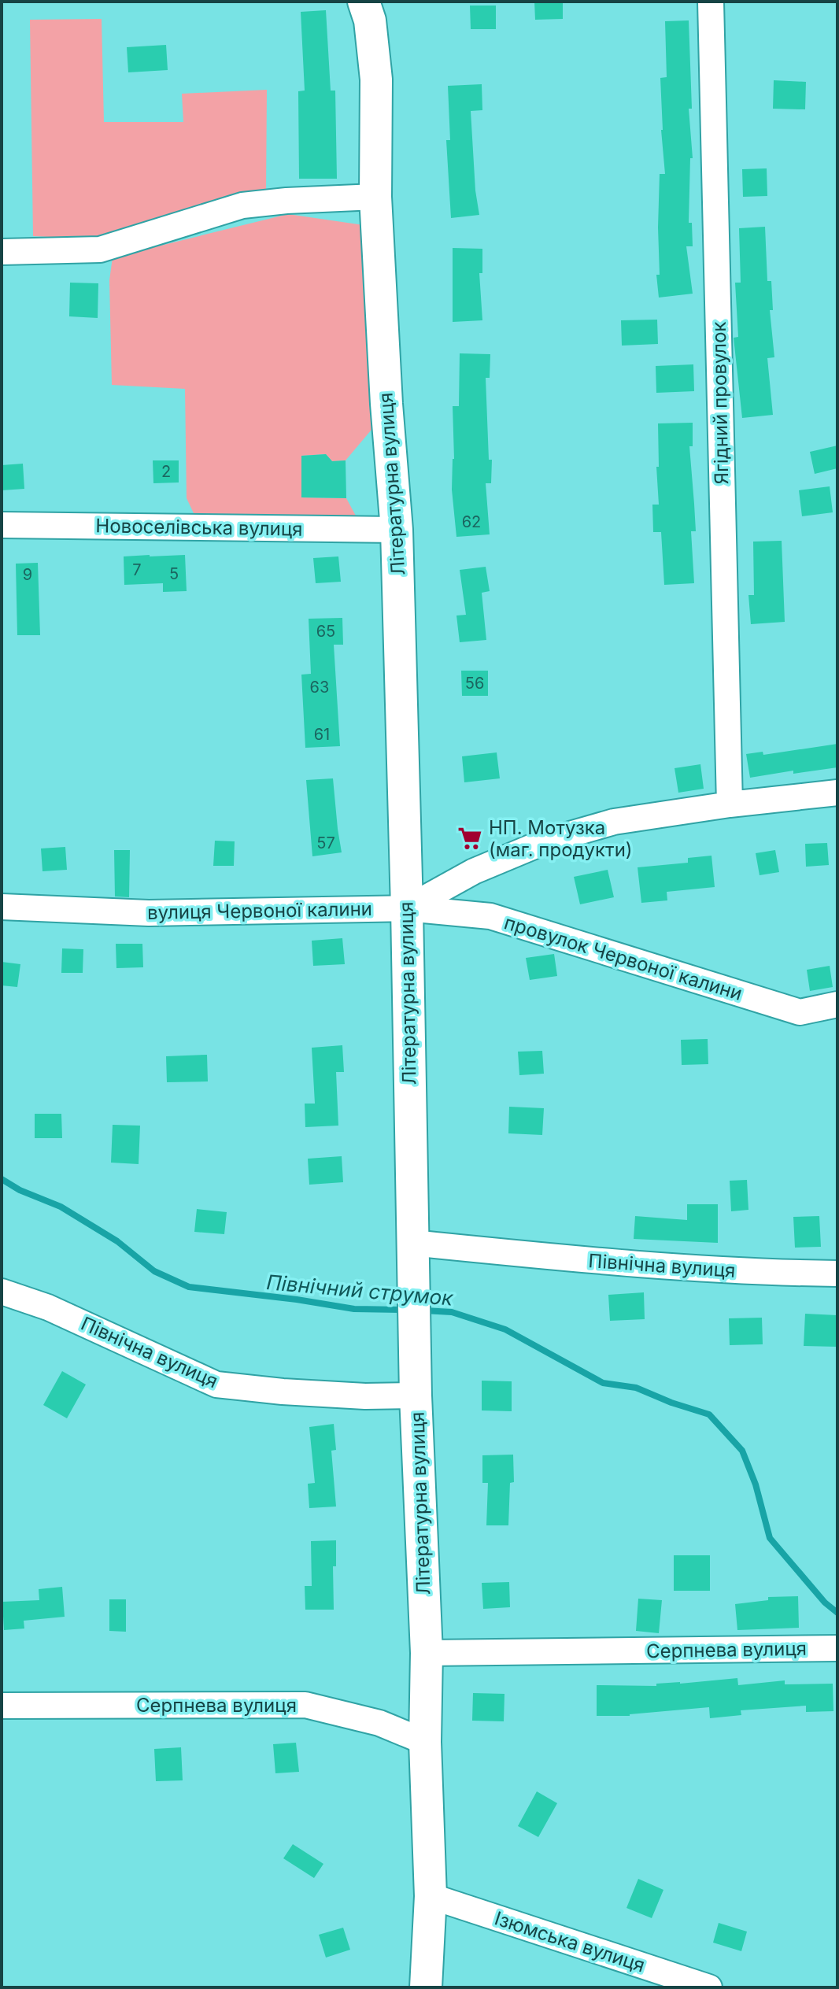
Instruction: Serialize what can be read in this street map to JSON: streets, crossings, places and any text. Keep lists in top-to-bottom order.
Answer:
{
  "streets": {
    "street": [
      "Ягідний провулок",
      "Літературна вулиця",
      "Новоселівська вулиця",
      "вулиця Червоної калини",
      "провулок Червоної калини",
      "Північна вулиця",
      "Серпнева вулиця",
      "Ізюмська вулиця"
    ]
  },
  "crossings": [
    ["Ягідний провулок", "вулиця Червоної калини"],
    ["Літературна вулиця", "Новоселівська вулиця"],
    ["Літературна вулиця", "вулиця Червоної калини"],
    ["Літературна вулиця", "провулок Червоної калини"],
    ["Літературна вулиця", "Північна вулиця"],
    ["Літературна вулиця", "Серпнева вулиця"],
    ["Літературна вулиця", "Ізюмська вулиця"],
    ["вулиця Червоної калини", "провулок Червоної калини"]
  ],
  "water": ["Північний струмок"],
  "places": {
    "supermarket": ["НП. Мотузка (маг. продукти)"]
  },
  "house_numbers": [
    "2",
    "62",
    "7",
    "5",
    "9",
    "65",
    "56",
    "63",
    "61",
    "57"
  ]
}
